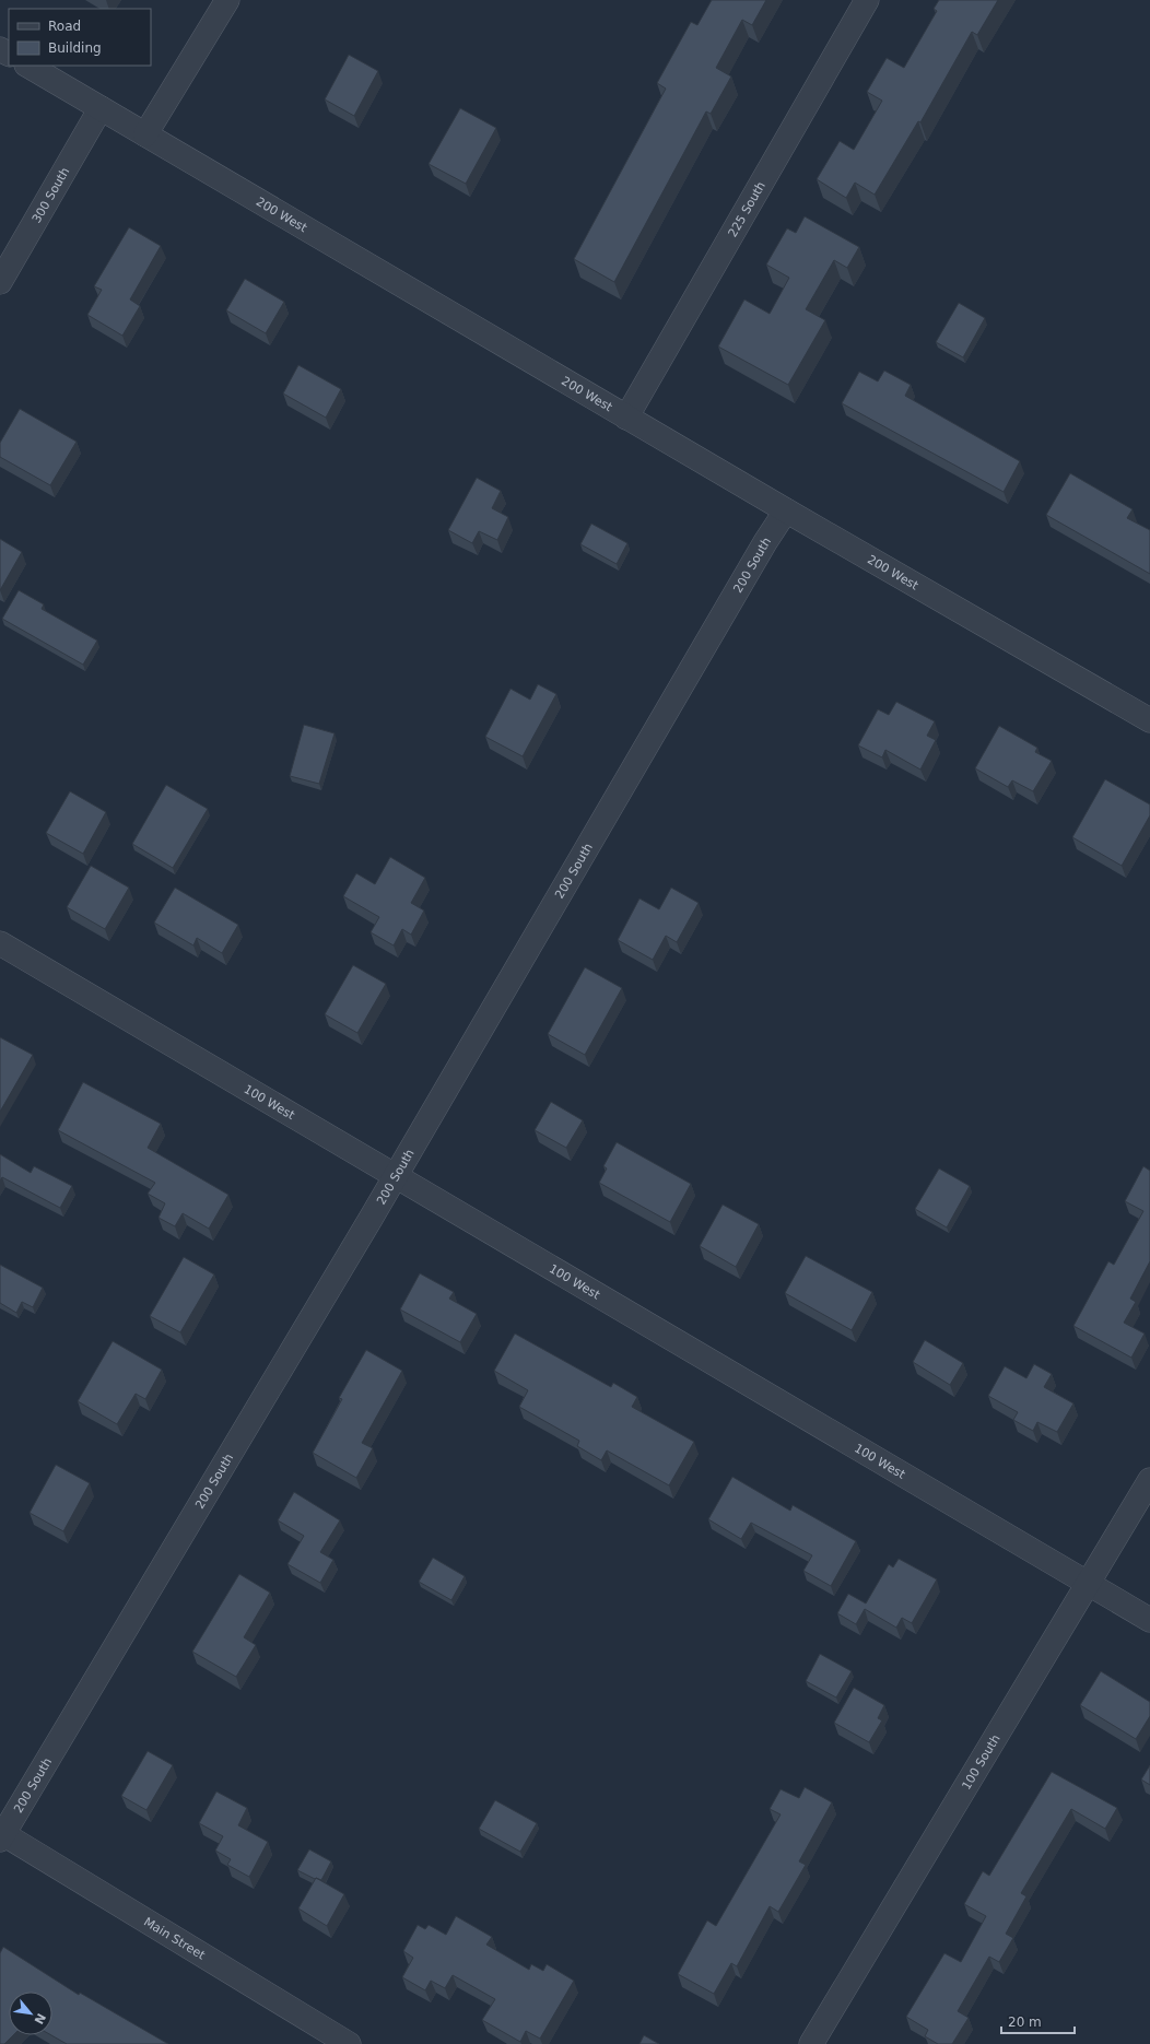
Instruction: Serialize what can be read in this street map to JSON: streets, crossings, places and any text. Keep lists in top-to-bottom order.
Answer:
{
  "streets": {
    "street": [
      "300 South",
      "225 South",
      "200 West",
      "200 South",
      "100 West",
      "100 South",
      "Main Street"
    ]
  },
  "crossings": [
    ["300 South", "200 West"],
    ["225 South", "200 West"],
    ["200 West", "200 South"],
    ["200 South", "100 West"],
    ["200 South", "Main Street"],
    ["100 West", "100 South"]
  ],
  "legend": ["Road", "Building"],
  "scale_bar": "20 m",
  "north": "bottom right"
}
